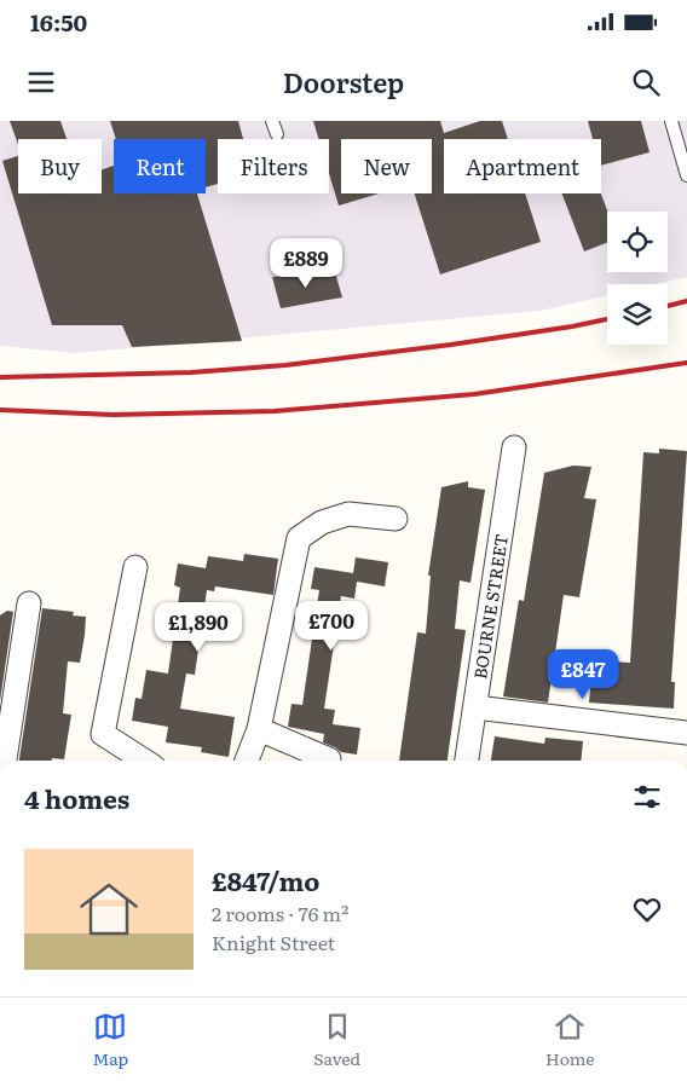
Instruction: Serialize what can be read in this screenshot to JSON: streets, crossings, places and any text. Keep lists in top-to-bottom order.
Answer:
{
  "streets": {
    "street": ["BOURNE STREET"]
  },
  "page": {
    "status": "16:50",
    "header": "Doorstep",
    "chip": [
      "Buy",
      "Rent",
      "Filters",
      "New",
      "Apartment"
    ],
    "price": [
      "£889",
      "£700",
      "£1,890",
      "£847"
    ],
    "heading": "4 homes",
    "list": [
      {
        "name": "£847/mo",
        "note": "2 rooms · 76 m² · Knight Street"
      }
    ],
    "tabs": ["Map", "Saved", "Home"]
  }
}
